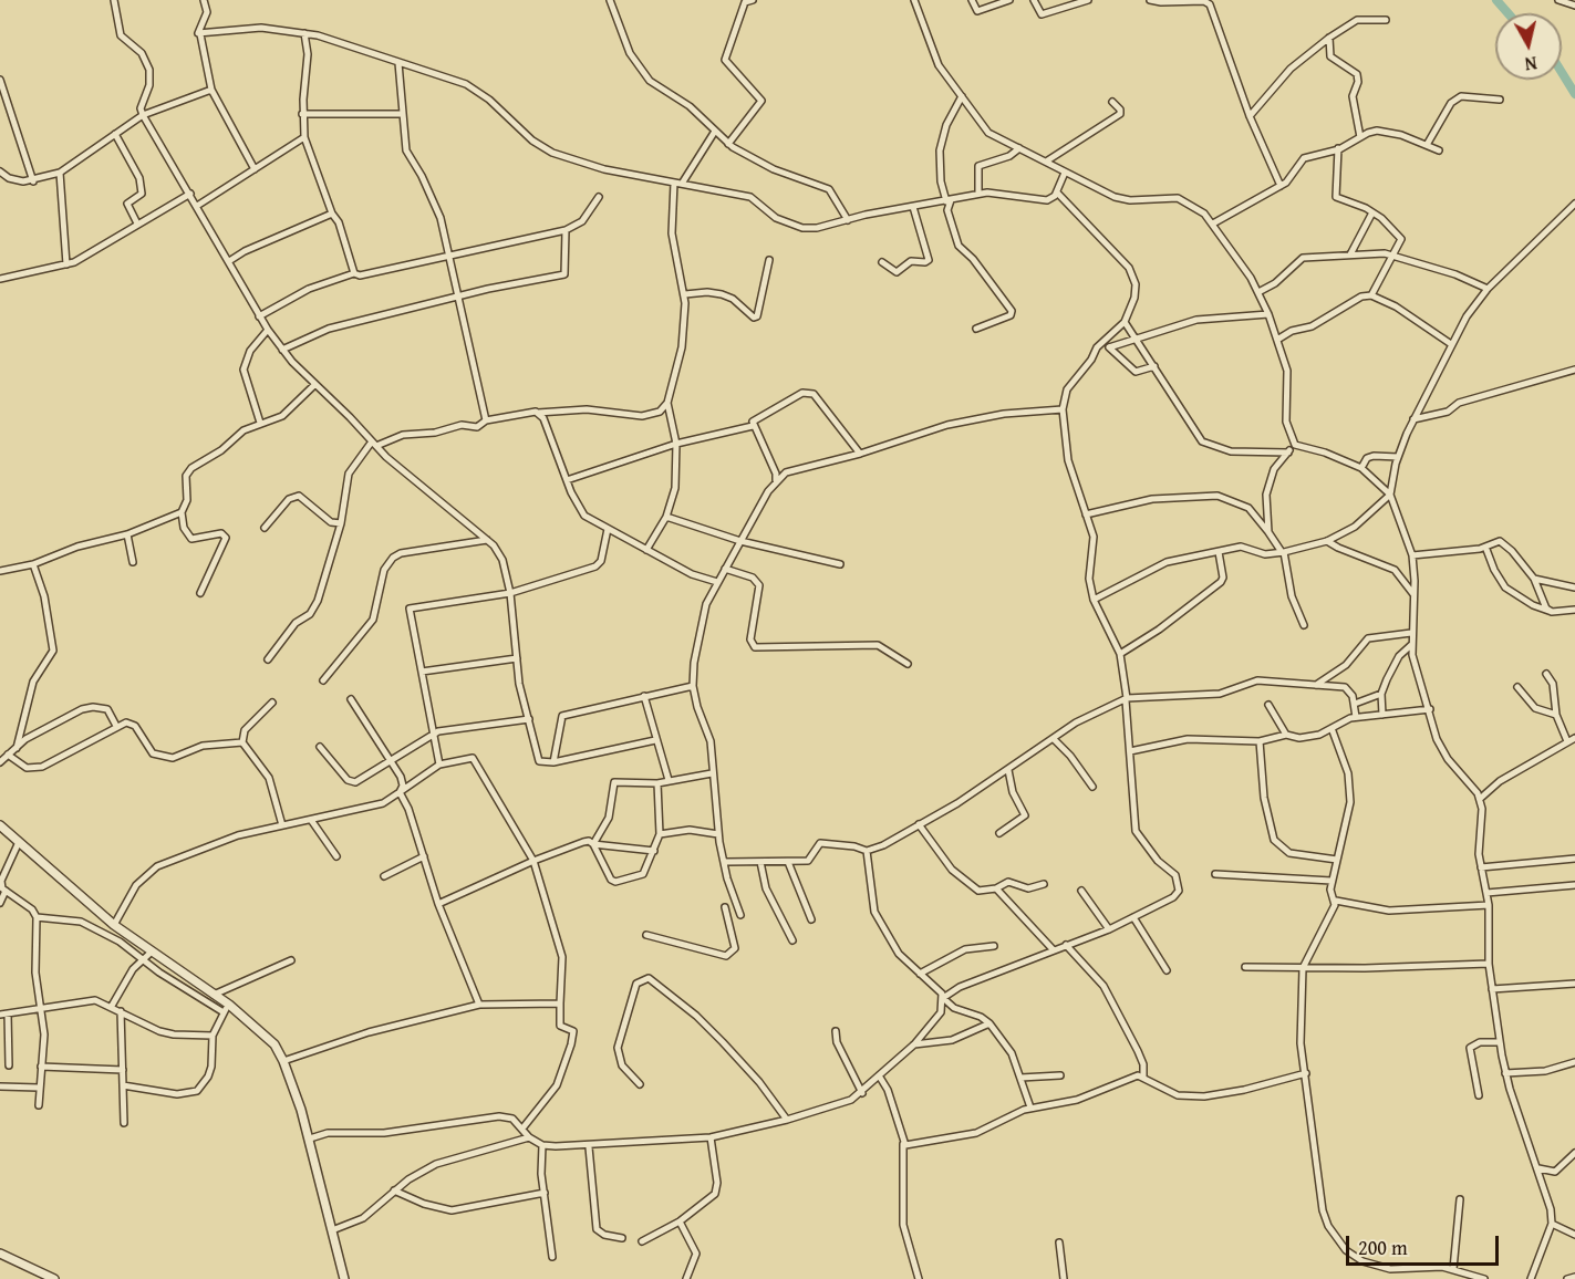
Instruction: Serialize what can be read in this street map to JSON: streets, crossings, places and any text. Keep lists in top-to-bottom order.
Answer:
{
  "scale_bar": "200 m",
  "north": "bottom"
}
